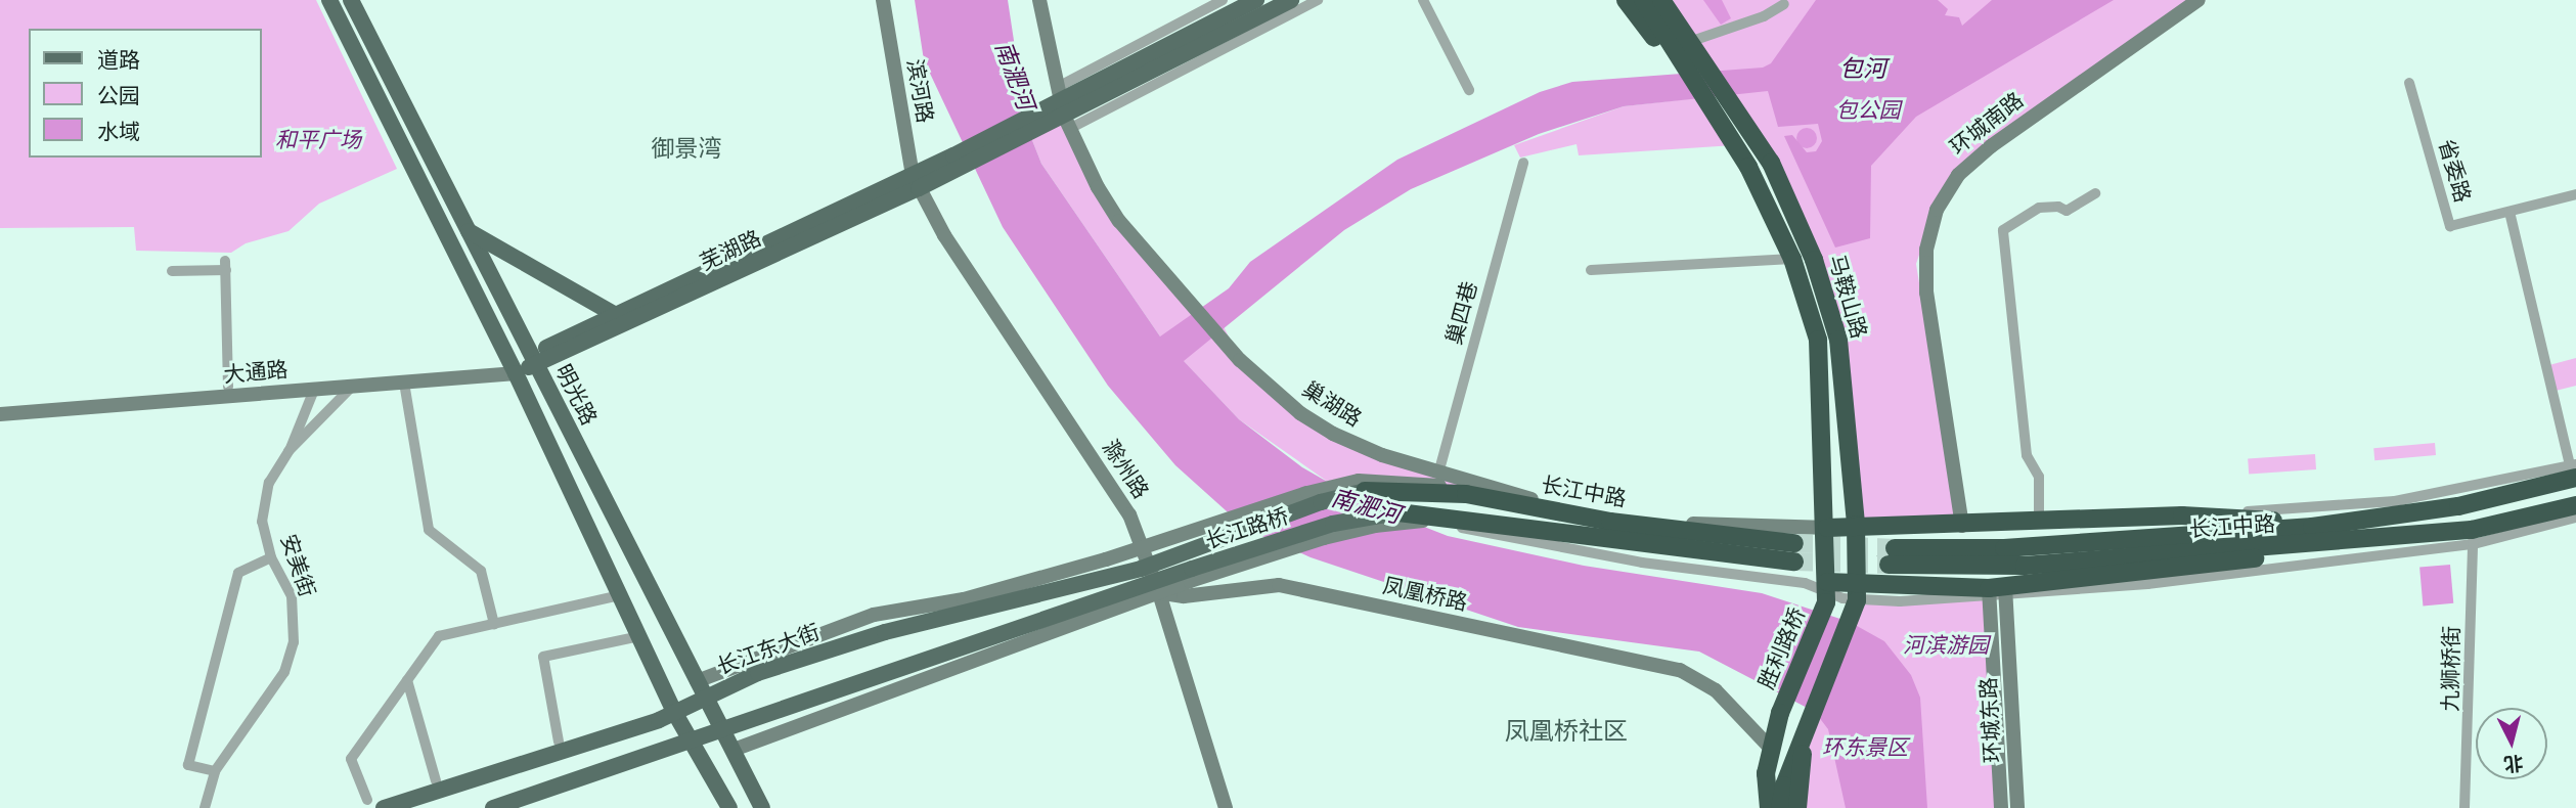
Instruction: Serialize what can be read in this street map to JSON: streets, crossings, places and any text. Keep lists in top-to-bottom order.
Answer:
{
  "streets": {
    "highway": ["马鞍山路", "长江中路", "胜利路桥"],
    "main road": [
      "芜湖路",
      "明光路",
      "长江路桥",
      "长江东大街"
    ],
    "street": [
      "滨河路",
      "环城南路",
      "省委路",
      "巢四巷",
      "大通路",
      "巢湖路",
      "滁州路",
      "安美街",
      "凤凰桥路",
      "九狮桥街",
      "环城东路"
    ]
  },
  "crossings": [
    ["滨河路", "芜湖路"],
    ["滨河路", "滁州路"],
    ["芜湖路", "大通路"],
    ["芜湖路", "明光路"],
    ["芜湖路", "巢湖路"],
    ["芜湖路", "滁州路"],
    ["马鞍山路", "巢湖路"],
    ["马鞍山路", "胜利路桥"],
    ["巢四巷", "巢湖路"],
    ["大通路", "明光路"],
    ["大通路", "安美街"],
    ["明光路", "长江东大街"],
    ["滁州路", "凤凰桥路"],
    ["滁州路", "长江东大街"],
    ["长江中路", "长江路桥"],
    ["长江中路", "九狮桥街"],
    ["长江路桥", "长江东大街"],
    ["凤凰桥路", "胜利路桥"]
  ],
  "districts": ["御景湾", "凤凰桥社区"],
  "water": ["包河", "南淝河"],
  "parks": [
    "包公园",
    "和平广场",
    "河滨游园",
    "环东景区"
  ],
  "legend": ["道路", "公园", "水域"],
  "north": "bottom"
}
